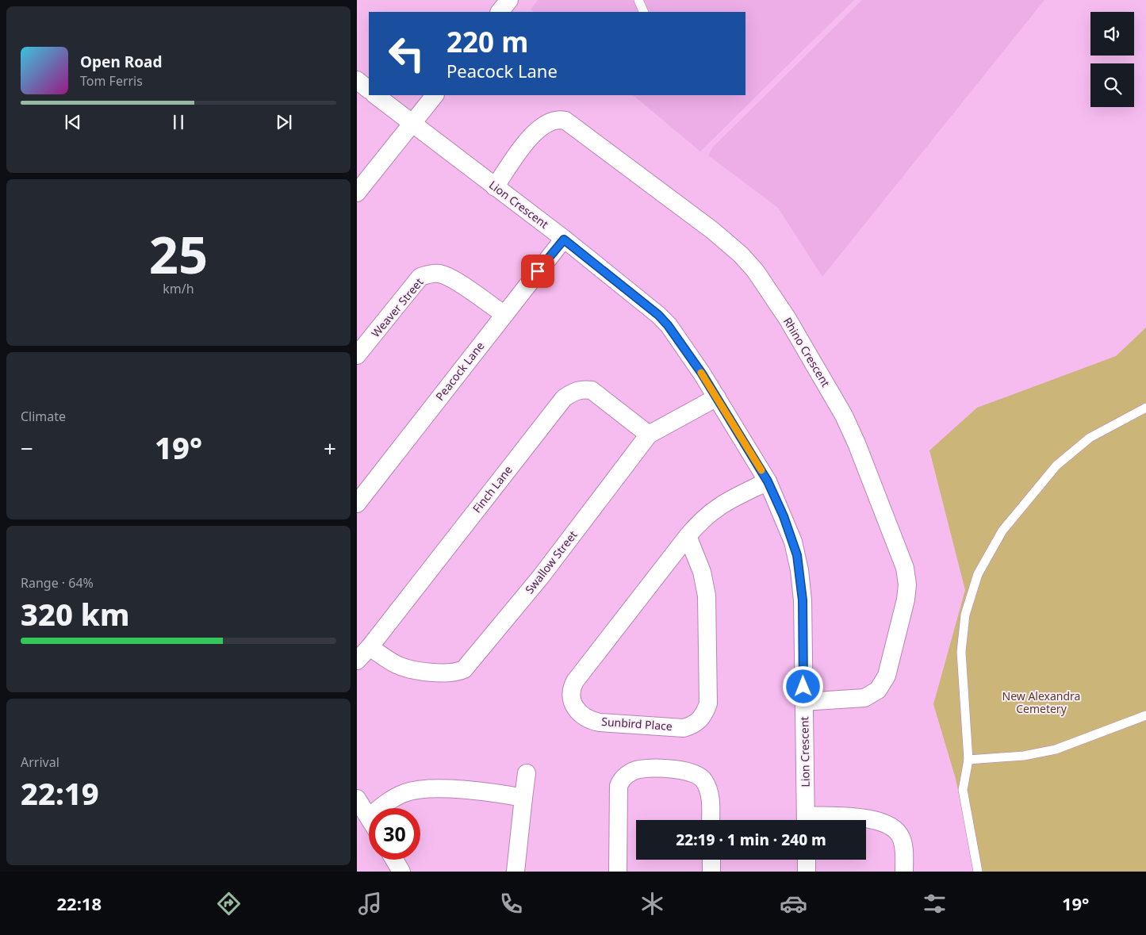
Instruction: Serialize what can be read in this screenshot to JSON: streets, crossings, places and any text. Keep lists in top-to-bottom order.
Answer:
{
  "streets": {
    "street": [
      "Lion Crescent",
      "Weaver Street",
      "Rhino Crescent",
      "Peacock Lane",
      "Finch Lane",
      "Swallow Street",
      "Sunbird Place"
    ]
  },
  "crossings": [
    ["Lion Crescent", "Rhino Crescent"],
    ["Lion Crescent", "Peacock Lane"],
    ["Lion Crescent", "Swallow Street"],
    ["Lion Crescent", "Sunbird Place"],
    ["Weaver Street", "Peacock Lane"],
    ["Finch Lane", "Swallow Street"]
  ],
  "parks": ["New Alexandra Cemetery"],
  "page": {
    "turn": ["220 m", "Peacock Lane"],
    "song": ["Open Road", "Tom Ferris"],
    "tile": [
      ["25", "km/h"],
      "Climate",
      ["Range · 64%", "320 km"],
      ["Arrival", "22:19"]
    ],
    "heat": ["−", "19°", "+"],
    "limit": "30",
    "trip": "22:19 · 1 min · 240 m",
    "tabs": ["22:18", "19°"]
  }
}
